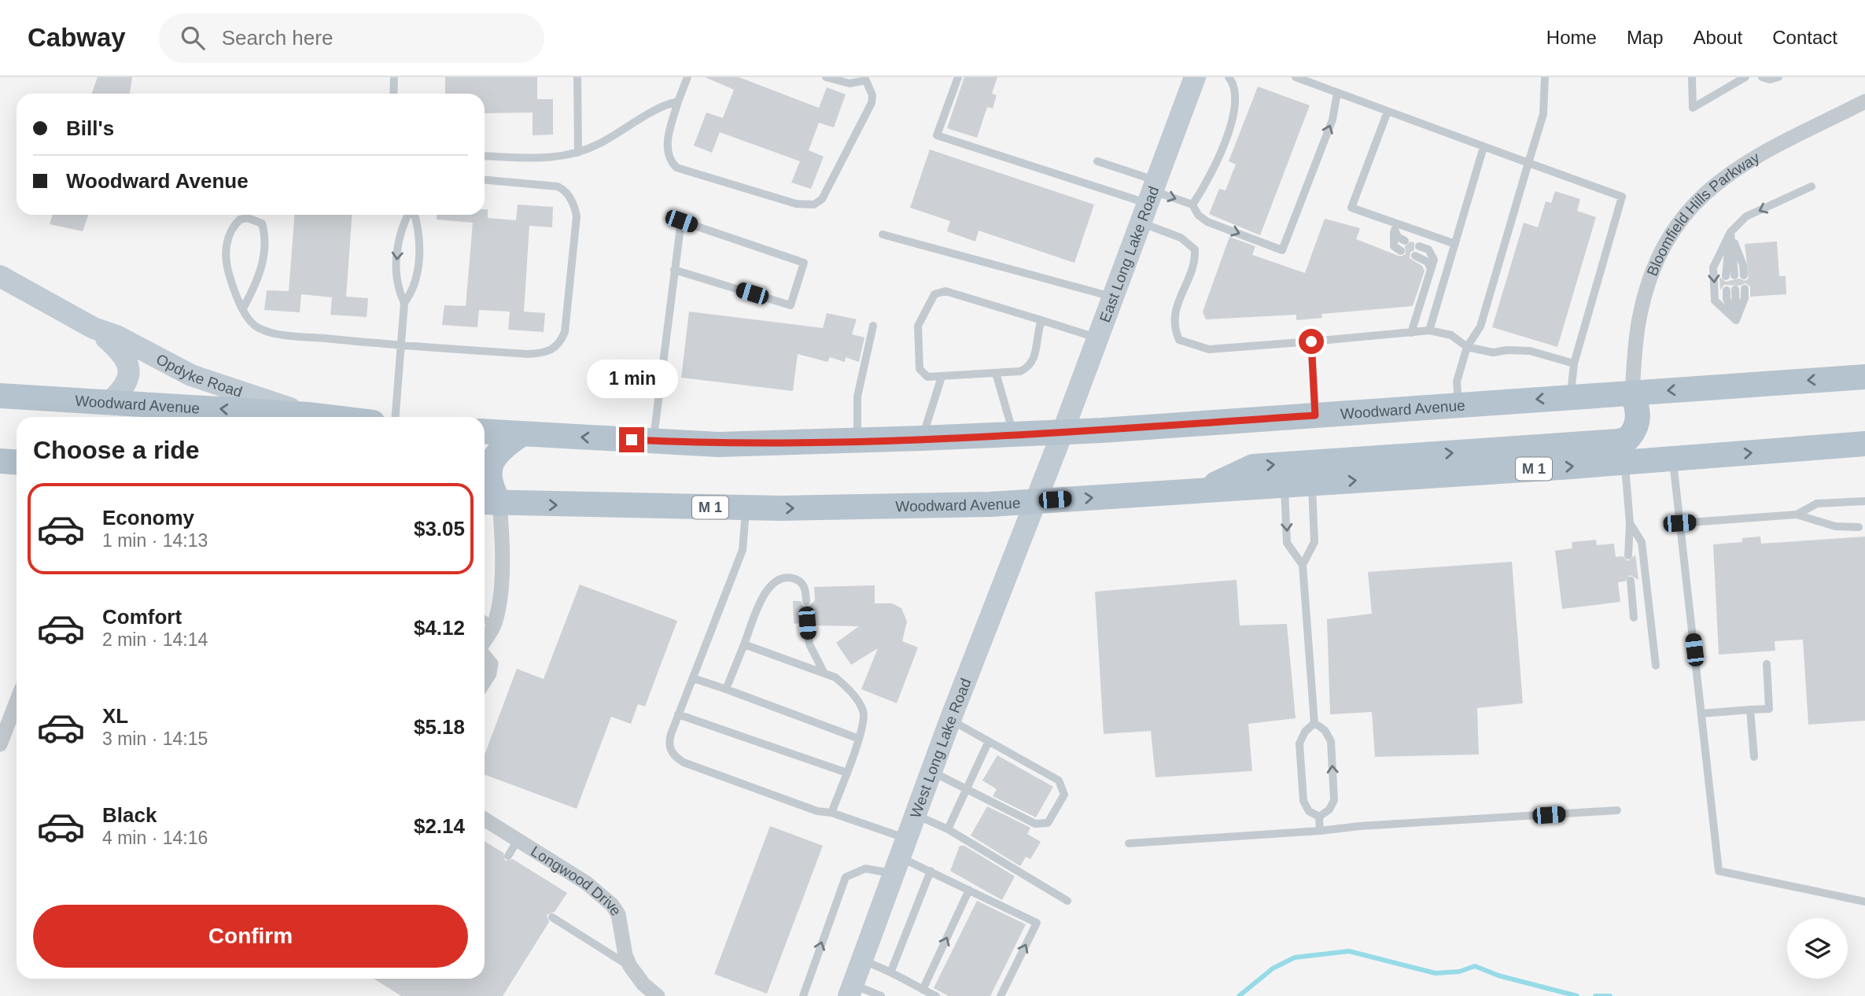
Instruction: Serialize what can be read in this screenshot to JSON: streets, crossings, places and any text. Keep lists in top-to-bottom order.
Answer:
{
  "streets": {
    "main road": [
      "East Long Lake Road",
      "Opdyke Road",
      "Woodward Avenue",
      "M 1",
      "West Long Lake Road"
    ],
    "street": ["Bloomfield Hills Parkway", "Longwood Drive"]
  },
  "crossings": [
    ["Bloomfield Hills Parkway", "Woodward Avenue"],
    ["East Long Lake Road", "Woodward Avenue"],
    ["East Long Lake Road", "West Long Lake Road"],
    ["Opdyke Road", "Woodward Avenue"],
    ["Woodward Avenue", "West Long Lake Road"]
  ],
  "page": {
    "header": "Cabway",
    "search": "Search here",
    "nav": [
      "Home",
      "Map",
      "About",
      "Contact"
    ],
    "banner": ["Bill's", "Woodward Avenue"],
    "bubble": "1 min",
    "heading": "Choose a ride",
    "list": [
      {
        "name": "Economy",
        "note": "1 min · 14:13",
        "value": "$3.05"
      },
      {
        "name": "Comfort",
        "note": "2 min · 14:14",
        "value": "$4.12"
      },
      {
        "name": "XL",
        "note": "3 min · 14:15",
        "value": "$5.18"
      },
      {
        "name": "Black",
        "note": "4 min · 14:16",
        "value": "$2.14"
      }
    ],
    "buttons": "Confirm"
  }
}
